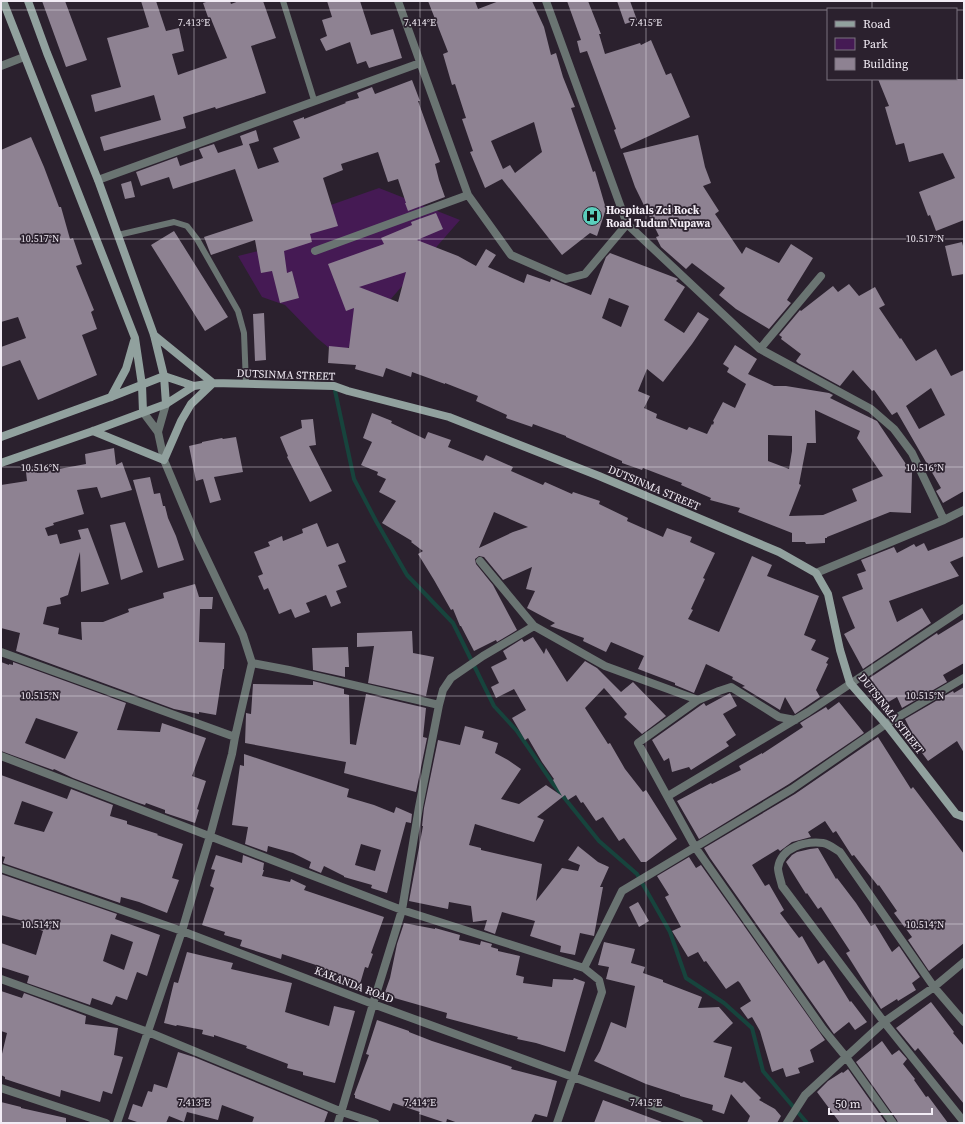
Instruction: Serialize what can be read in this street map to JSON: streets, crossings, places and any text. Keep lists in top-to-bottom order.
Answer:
{
  "streets": {
    "street": ["DUTSINMA STREET", "KAKANDA ROAD"]
  },
  "places": {
    "hospital": ["Hospitals Zci Rock Road Tudun Nupawa"]
  },
  "legend": ["Road", "Park", "Building"],
  "scale_bar": "50 m",
  "coordinates": [
    "7.413°E",
    "7.414°E",
    "7.415°E",
    "10.517°N",
    "10.516°N",
    "10.515°N",
    "10.514°N"
  ]
}
